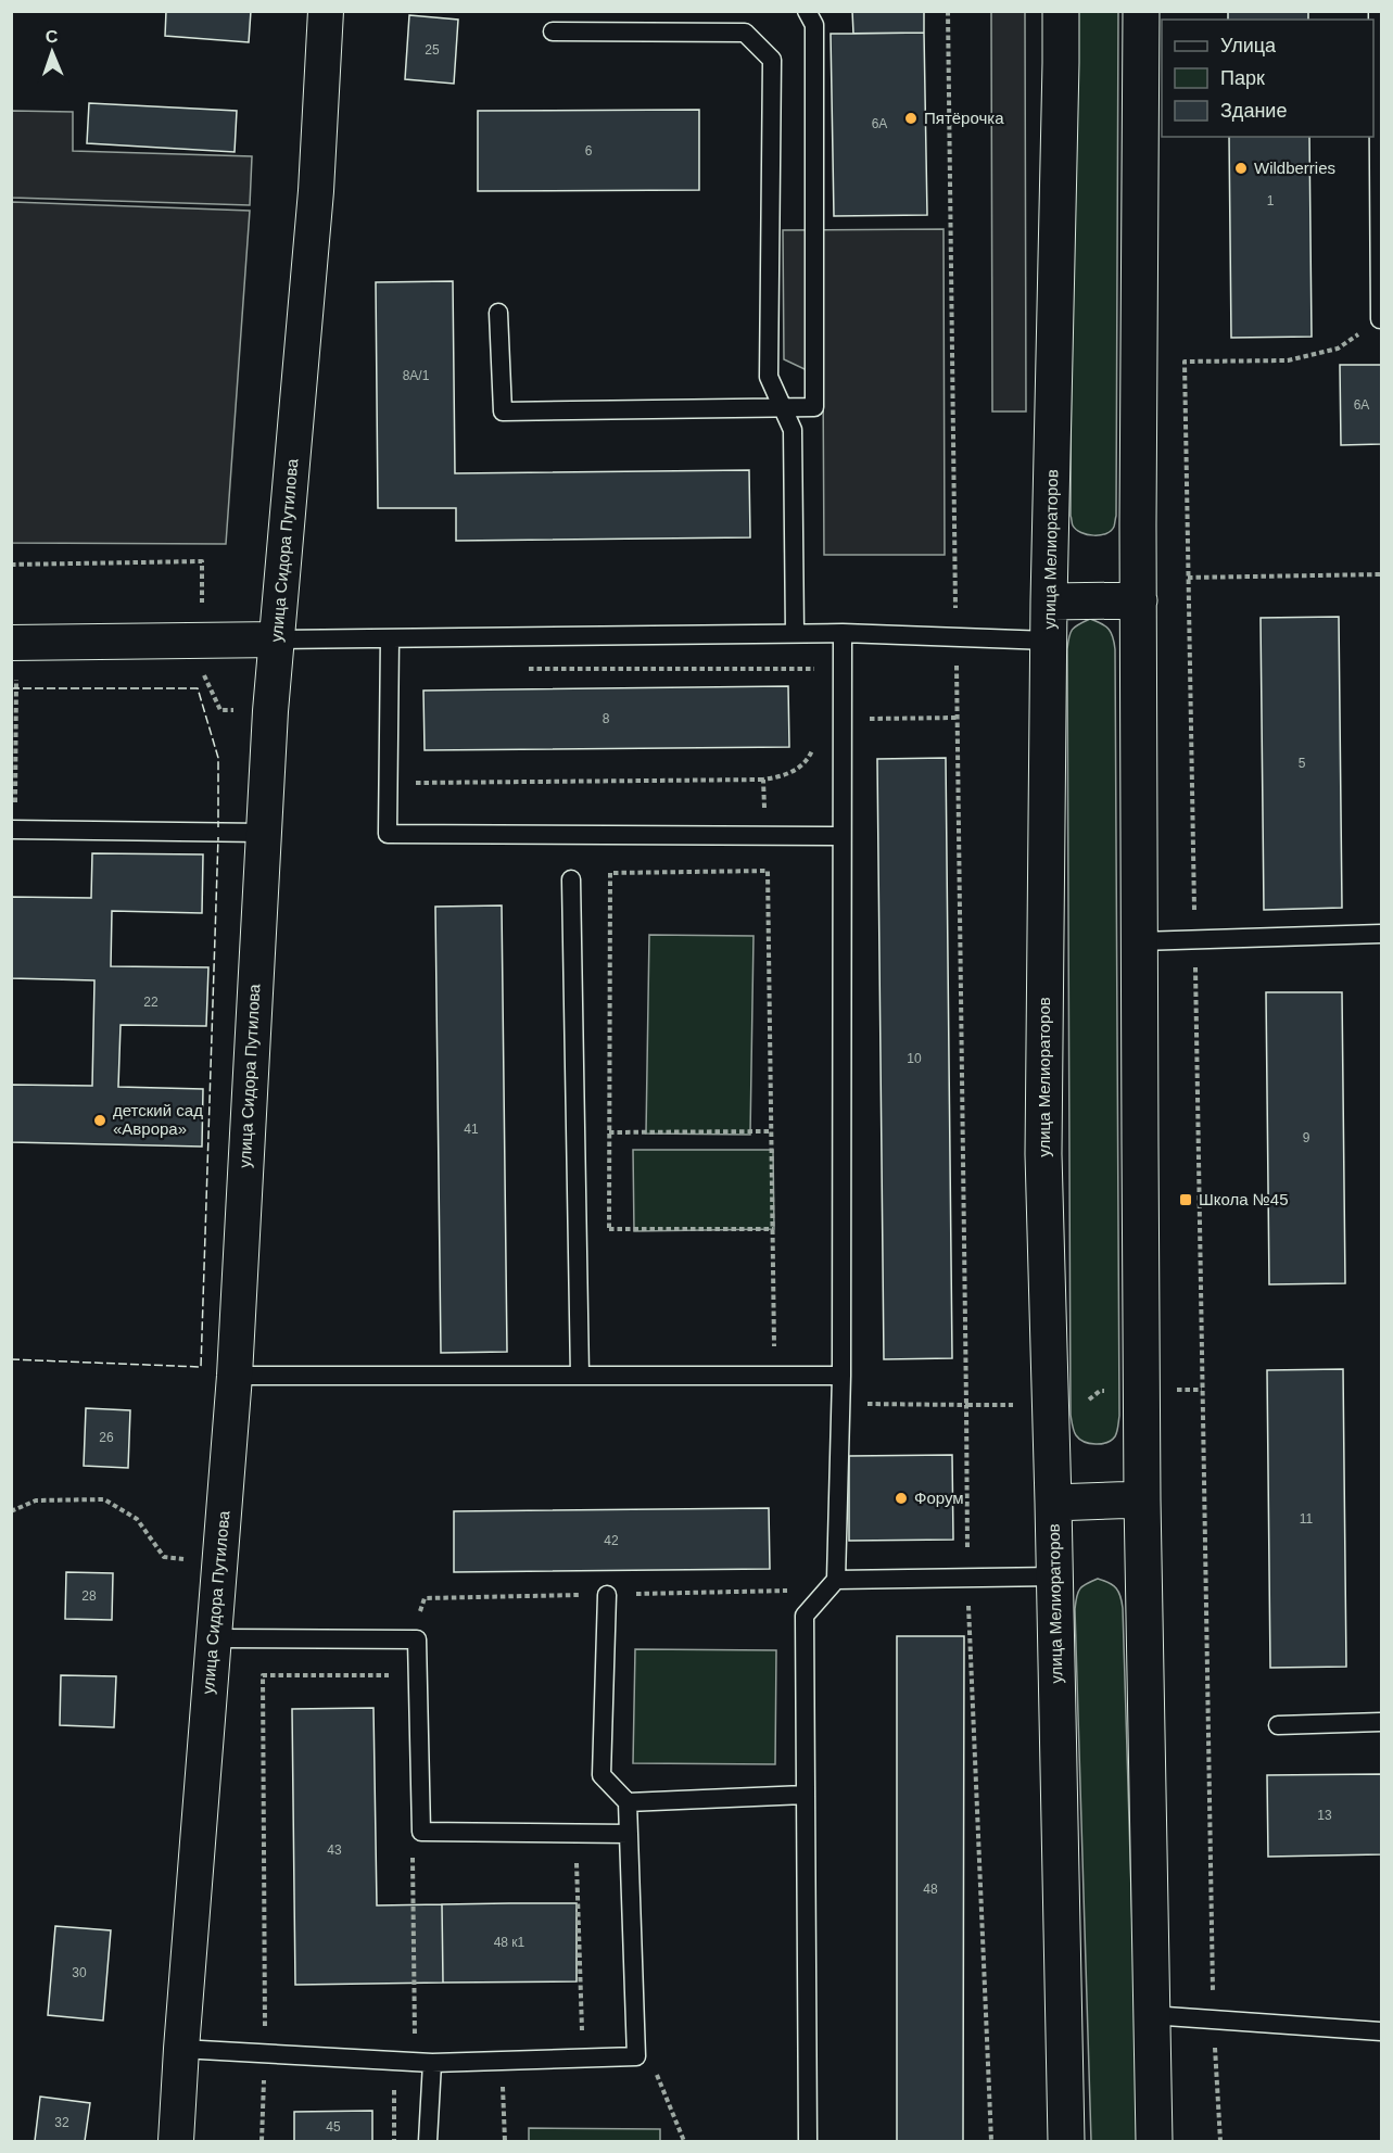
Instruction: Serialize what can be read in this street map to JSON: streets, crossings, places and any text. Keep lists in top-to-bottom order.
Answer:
{
  "streets": {
    "street": ["улица Мелиораторов", "улица Сидора Путилова"]
  },
  "places": {
    "other": [
      "Пятёрочка",
      "Wildberries",
      "детский сад «Аврора»",
      "Форум"
    ],
    "transit": ["Школа №45"]
  },
  "house_numbers": [
    "25",
    "6А",
    "6",
    "1",
    "8А/1",
    "6А",
    "8",
    "5",
    "22",
    "10",
    "41",
    "9",
    "26",
    "11",
    "42",
    "28",
    "13",
    "43",
    "48",
    "48 к1",
    "30",
    "32",
    "45"
  ],
  "legend": ["Улица", "Парк", "Здание"],
  "north": "top"
}
